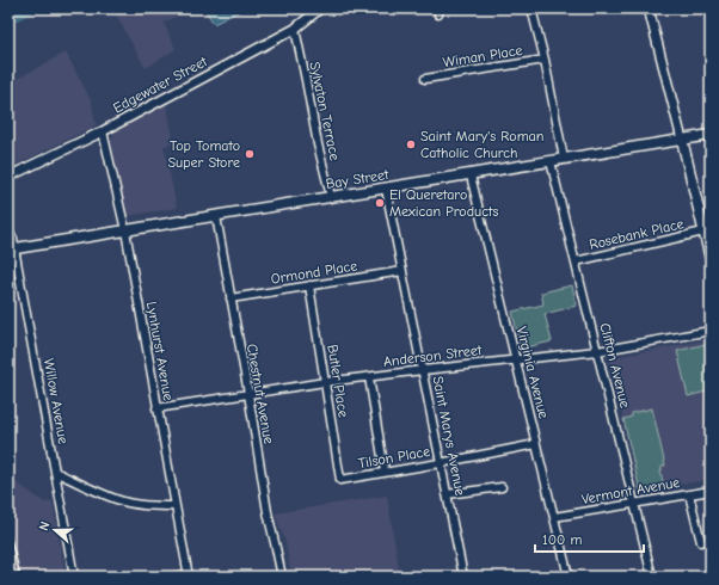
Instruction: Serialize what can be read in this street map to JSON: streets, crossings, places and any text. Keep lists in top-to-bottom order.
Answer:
{
  "streets": {
    "main road": ["Bay Street"],
    "street": [
      "Wiman Place",
      "Edgewater Street",
      "Sylvaton Terrace",
      "Rosebank Place",
      "Ormond Place",
      "Lynhurst Avenue",
      "Anderson Street",
      "Clifton Avenue",
      "Virginia Avenue",
      "Butler Place",
      "Chestnut Avenue",
      "Willow Avenue",
      "Saint Marys Avenue",
      "Tilson Place",
      "Vermont Avenue"
    ]
  },
  "crossings": [
    ["Edgewater Street", "Sylvaton Terrace"],
    ["Edgewater Street", "Lynhurst Avenue"],
    ["Sylvaton Terrace", "Bay Street"],
    ["Bay Street", "Lynhurst Avenue"],
    ["Bay Street", "Clifton Avenue"],
    ["Bay Street", "Virginia Avenue"],
    ["Bay Street", "Chestnut Avenue"],
    ["Bay Street", "Willow Avenue"],
    ["Bay Street", "Saint Marys Avenue"],
    ["Rosebank Place", "Clifton Avenue"],
    ["Ormond Place", "Butler Place"],
    ["Ormond Place", "Chestnut Avenue"],
    ["Ormond Place", "Saint Marys Avenue"],
    ["Lynhurst Avenue", "Anderson Street"],
    ["Anderson Street", "Clifton Avenue"],
    ["Anderson Street", "Virginia Avenue"],
    ["Anderson Street", "Butler Place"],
    ["Anderson Street", "Chestnut Avenue"],
    ["Anderson Street", "Saint Marys Avenue"],
    ["Clifton Avenue", "Vermont Avenue"],
    ["Virginia Avenue", "Tilson Place"],
    ["Virginia Avenue", "Vermont Avenue"],
    ["Butler Place", "Tilson Place"],
    ["Saint Marys Avenue", "Tilson Place"]
  ],
  "places": ["Saint Mary's Roman Catholic Church", "Top Tomato Super Store", "El Queretaro Mexican Products"],
  "scale_bar": "100 m",
  "north": "left"
}
